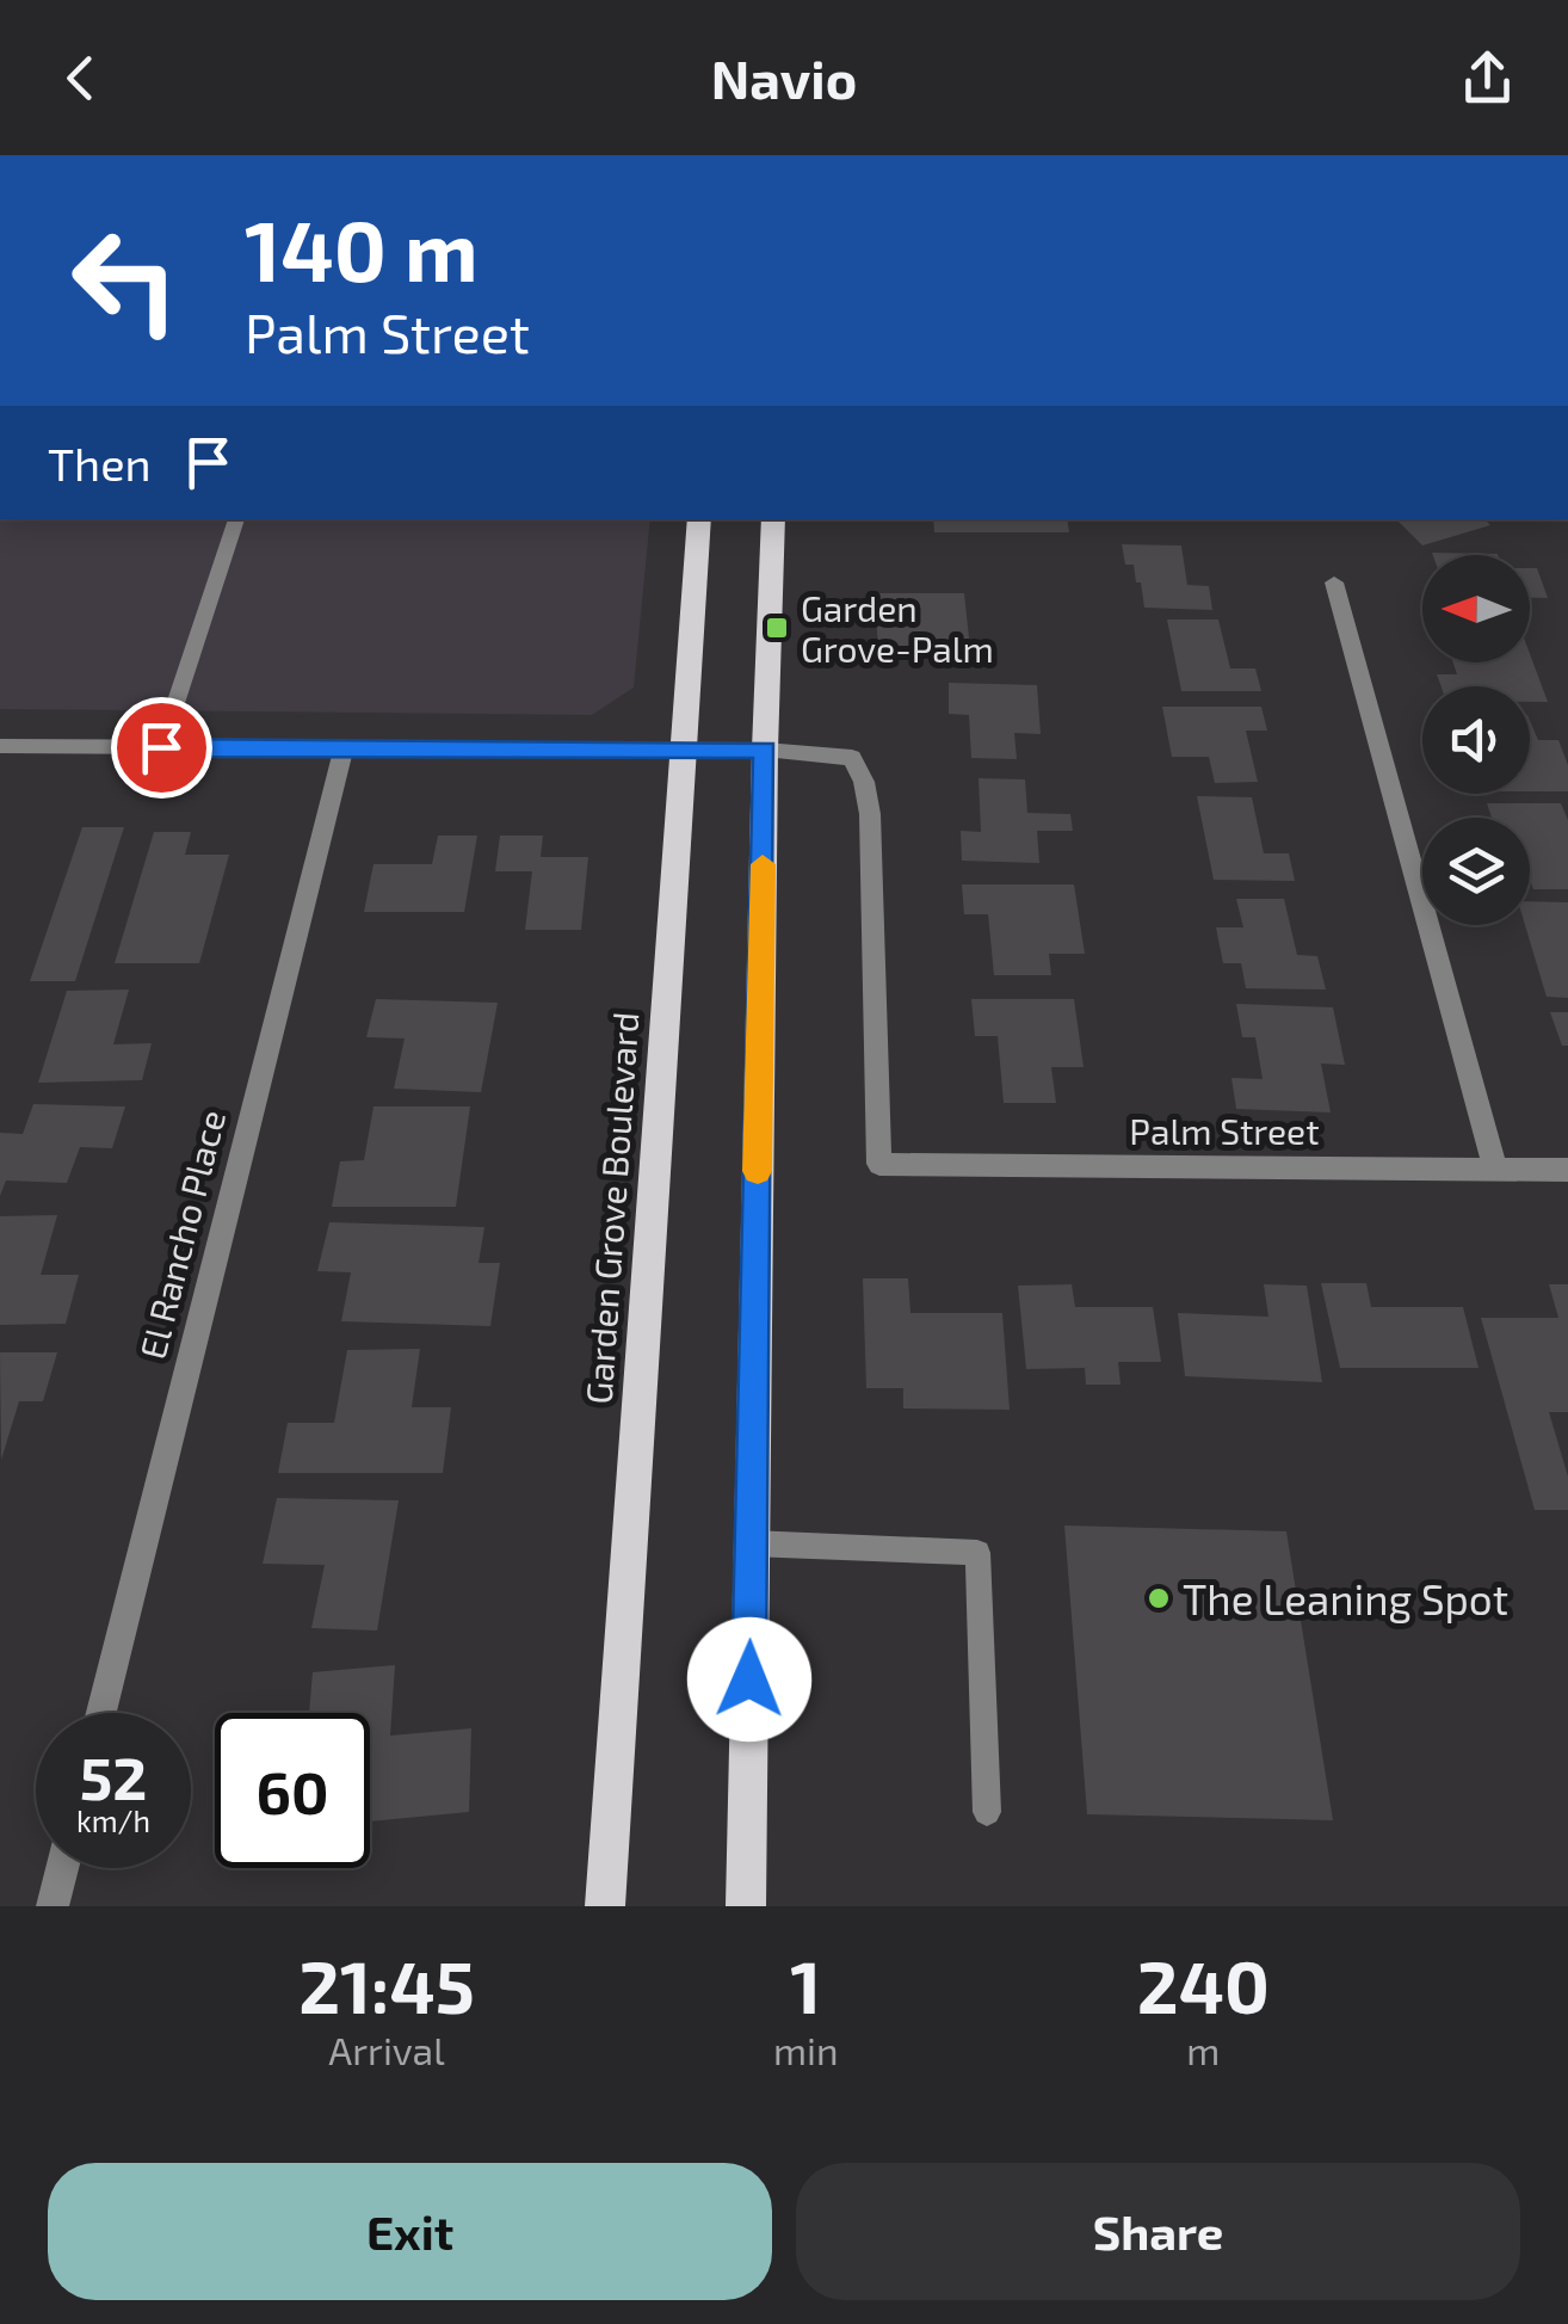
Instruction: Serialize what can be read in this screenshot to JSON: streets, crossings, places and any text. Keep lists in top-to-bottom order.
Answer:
{
  "streets": {
    "main road": ["Garden Grove Boulevard"],
    "street": ["Palm Street", "El Rancho Place"]
  },
  "places": {
    "transit": ["Garden Grove-Palm"],
    "other": ["The Leaning Spot"]
  },
  "north": "left",
  "page": {
    "header": "Navio",
    "turn": ["140 m", "Palm Street"],
    "then": "Then",
    "speed": "52 km/h",
    "limit": "60",
    "eta": [
      "21:45",
      "Arrival",
      "1",
      "min",
      "240",
      "m"
    ],
    "buttons": ["Exit", "Share"]
  }
}
